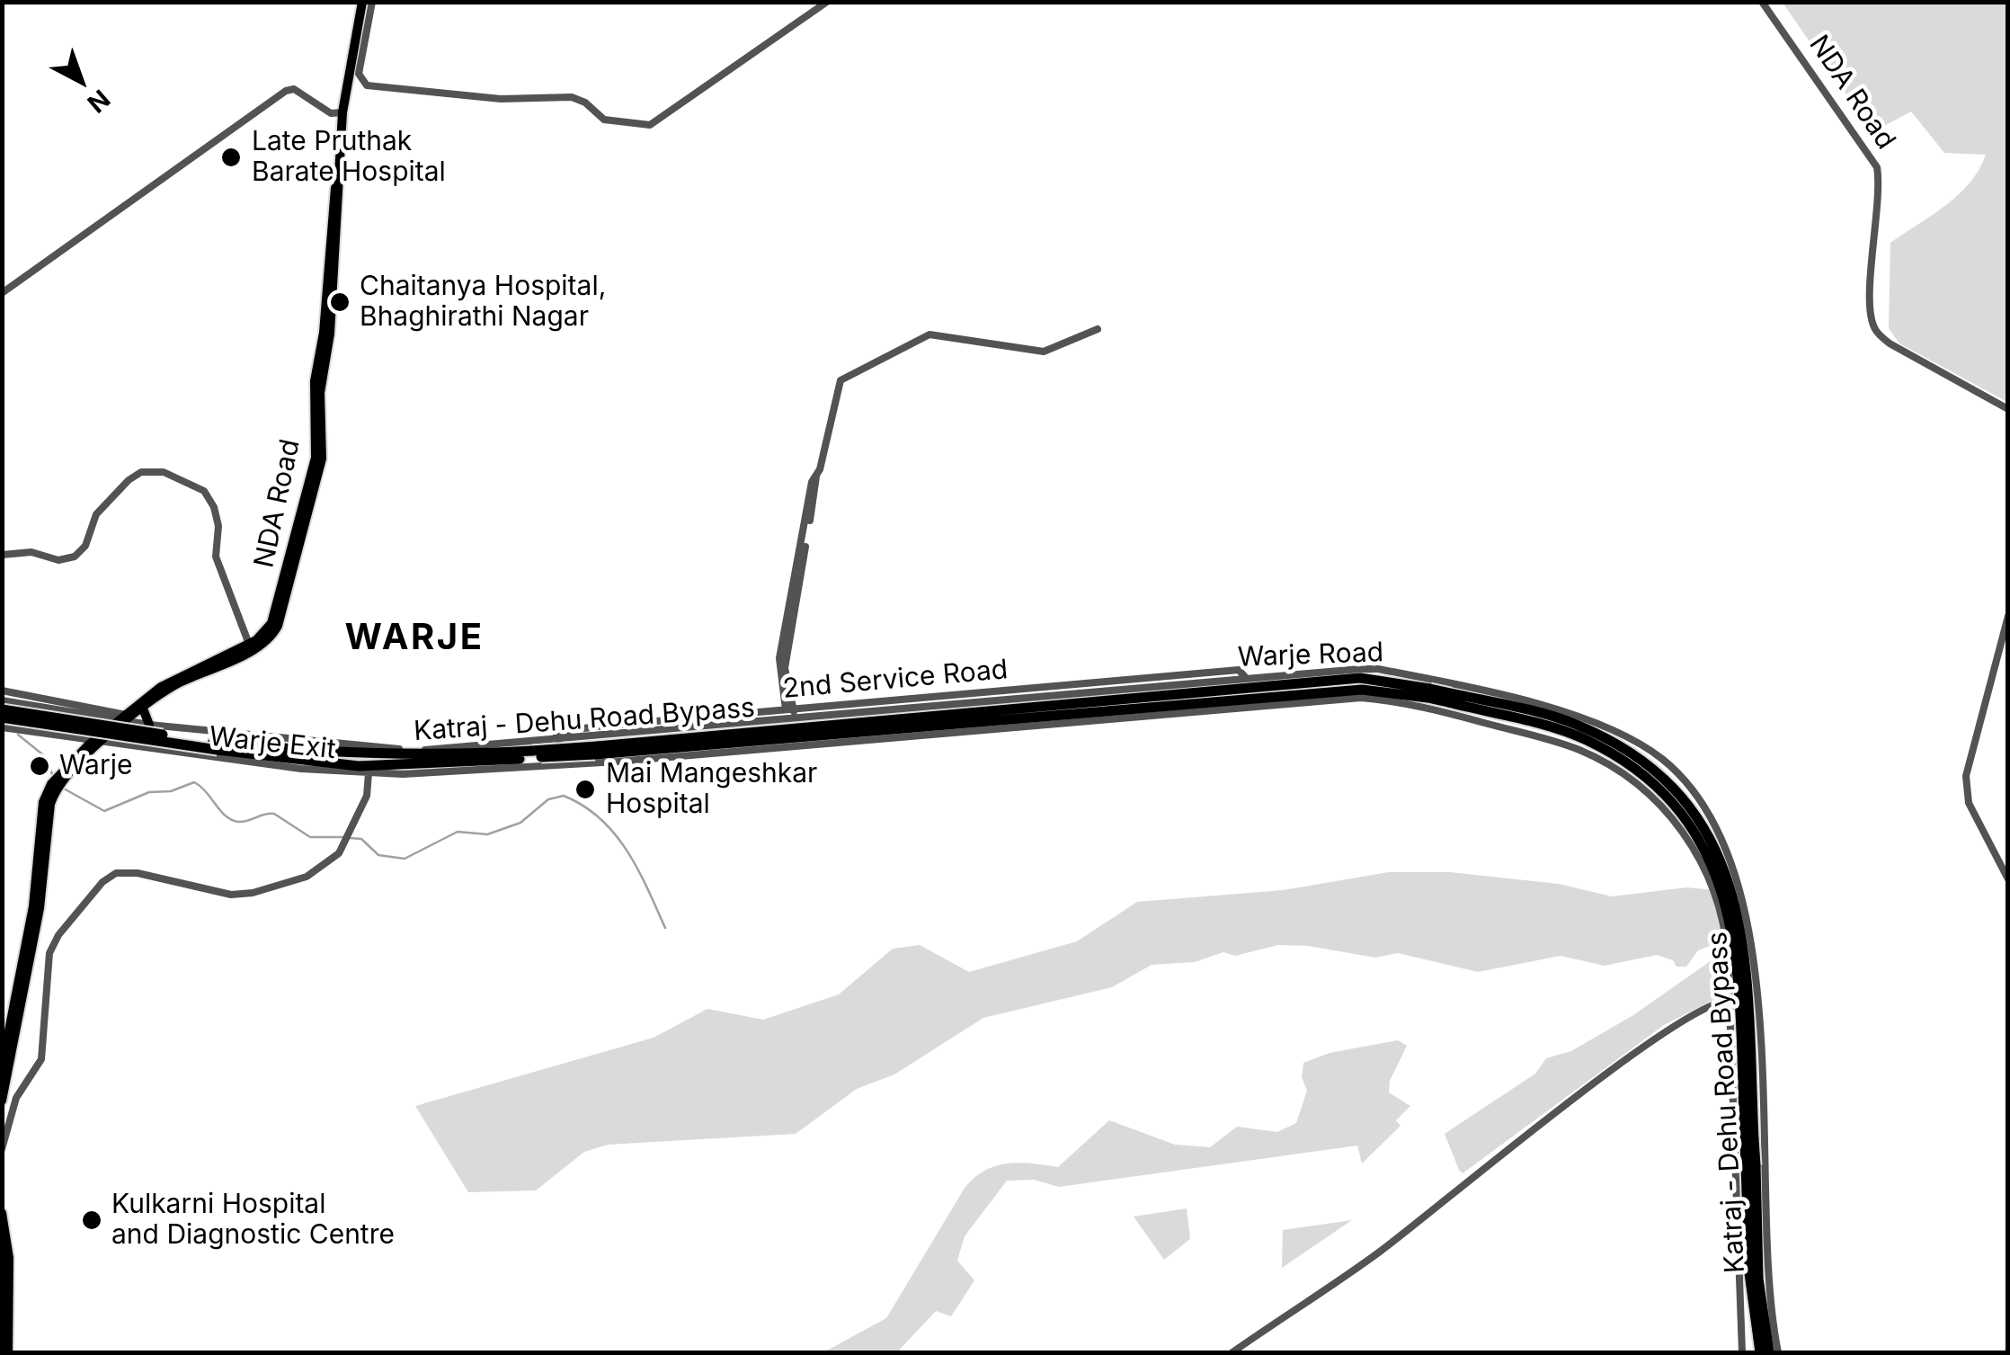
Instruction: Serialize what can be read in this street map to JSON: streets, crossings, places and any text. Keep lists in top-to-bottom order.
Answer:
{
  "streets": {
    "highway": ["Katraj - Dehu Road Bypass"],
    "main road": ["NDA Road"],
    "street": ["Warje Road", "2nd Service Road", "Warje Exit"]
  },
  "crossings": [
    ["NDA Road", "Warje Exit"],
    ["Warje Road", "2nd Service Road"],
    ["Warje Road", "Katraj - Dehu Road Bypass"],
    ["Warje Road", "Warje Exit"],
    ["Katraj - Dehu Road Bypass", "Warje Exit"]
  ],
  "districts": ["WARJE"],
  "places": [
    "Late Pruthak Barate Hospital",
    "Chaitanya Hospital, Bhaghirathi Nagar",
    "Warje",
    "Mai Mangeshkar Hospital",
    "Kulkarni Hospital and Diagnostic Centre"
  ],
  "north": "bottom right"
}
